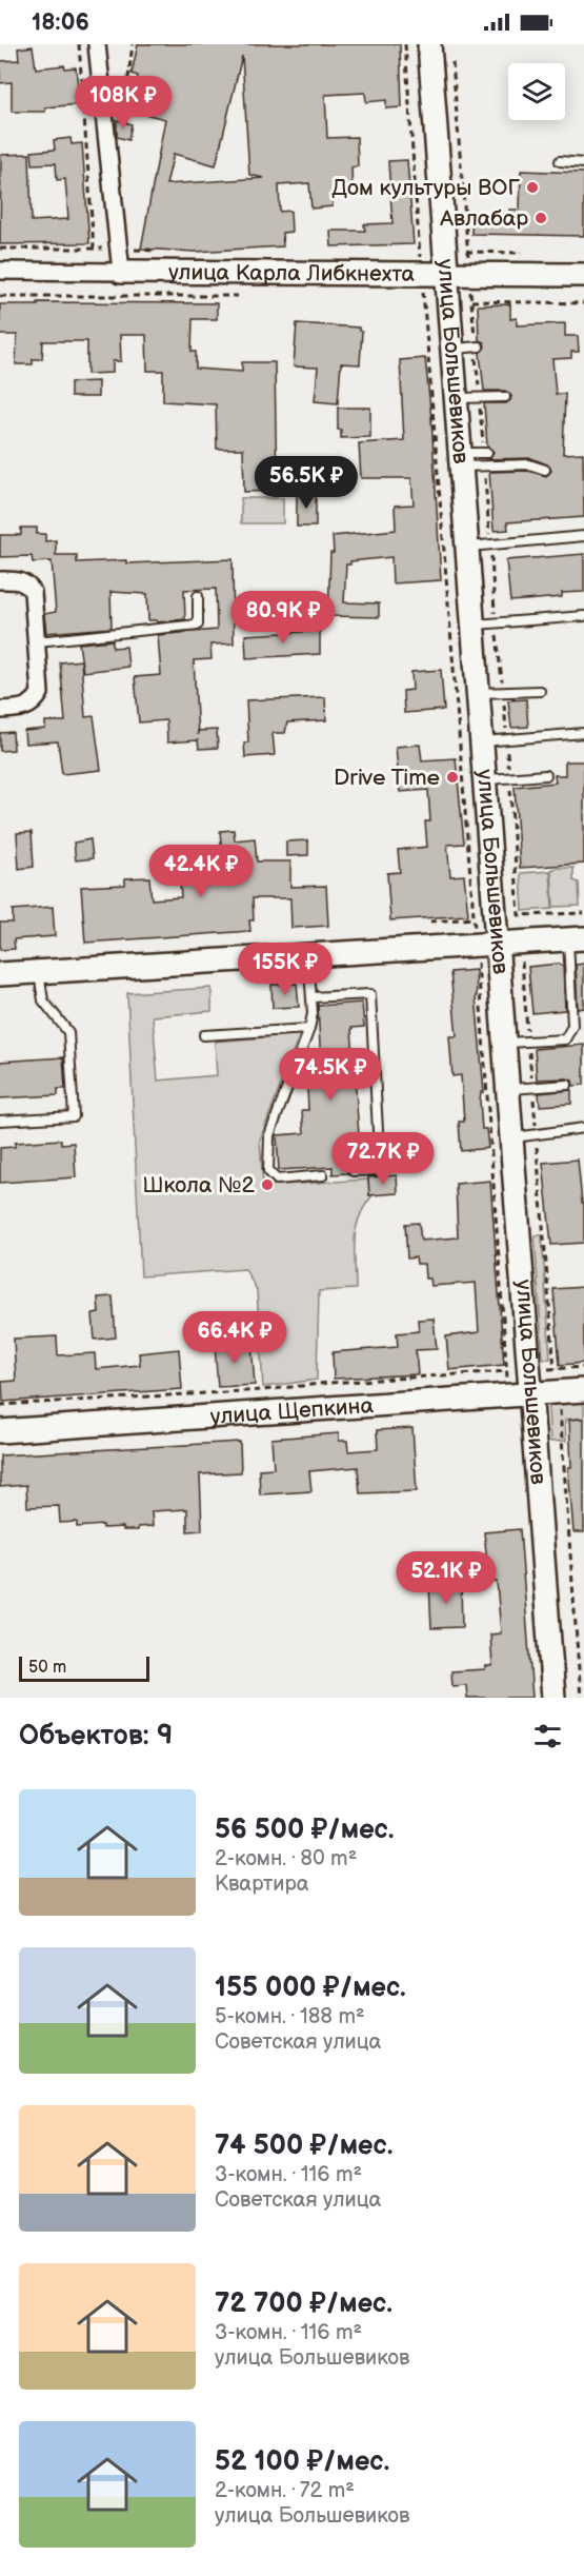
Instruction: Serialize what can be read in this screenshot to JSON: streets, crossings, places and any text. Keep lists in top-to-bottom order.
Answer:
{
  "streets": {
    "main road": ["улица Карла Либкнехта", "улица Большевиков", "улица Щепкина"]
  },
  "crossings": [
    ["улица Карла Либкнехта", "улица Большевиков"],
    ["улица Большевиков", "улица Щепкина"]
  ],
  "places": [
    "Дом культуры ВОГ",
    "Авлабар",
    "Drive Time",
    "Школа №2"
  ],
  "scale_bar": "50 m",
  "page": {
    "status": "18:06",
    "price": [
      "108K ₽",
      "56.5K ₽",
      "80.9K ₽",
      "42.4K ₽",
      "155K ₽",
      "74.5K ₽",
      "72.7K ₽",
      "66.4K ₽",
      "52.1K ₽"
    ],
    "scale": "50 m",
    "heading": "Объектов: 9",
    "list": [
      {
        "name": "56 500 ₽/мес.",
        "note": "2-комн. · 80 m² · Квартира"
      },
      {
        "name": "155 000 ₽/мес.",
        "note": "5-комн. · 188 m² · Советская улица"
      },
      {
        "name": "74 500 ₽/мес.",
        "note": "3-комн. · 116 m² · Советская улица"
      },
      {
        "name": "72 700 ₽/мес.",
        "note": "3-комн. · 116 m² · улица Большевиков"
      },
      {
        "name": "52 100 ₽/мес.",
        "note": "2-комн. · 72 m² · улица Большевиков"
      }
    ]
  }
}
